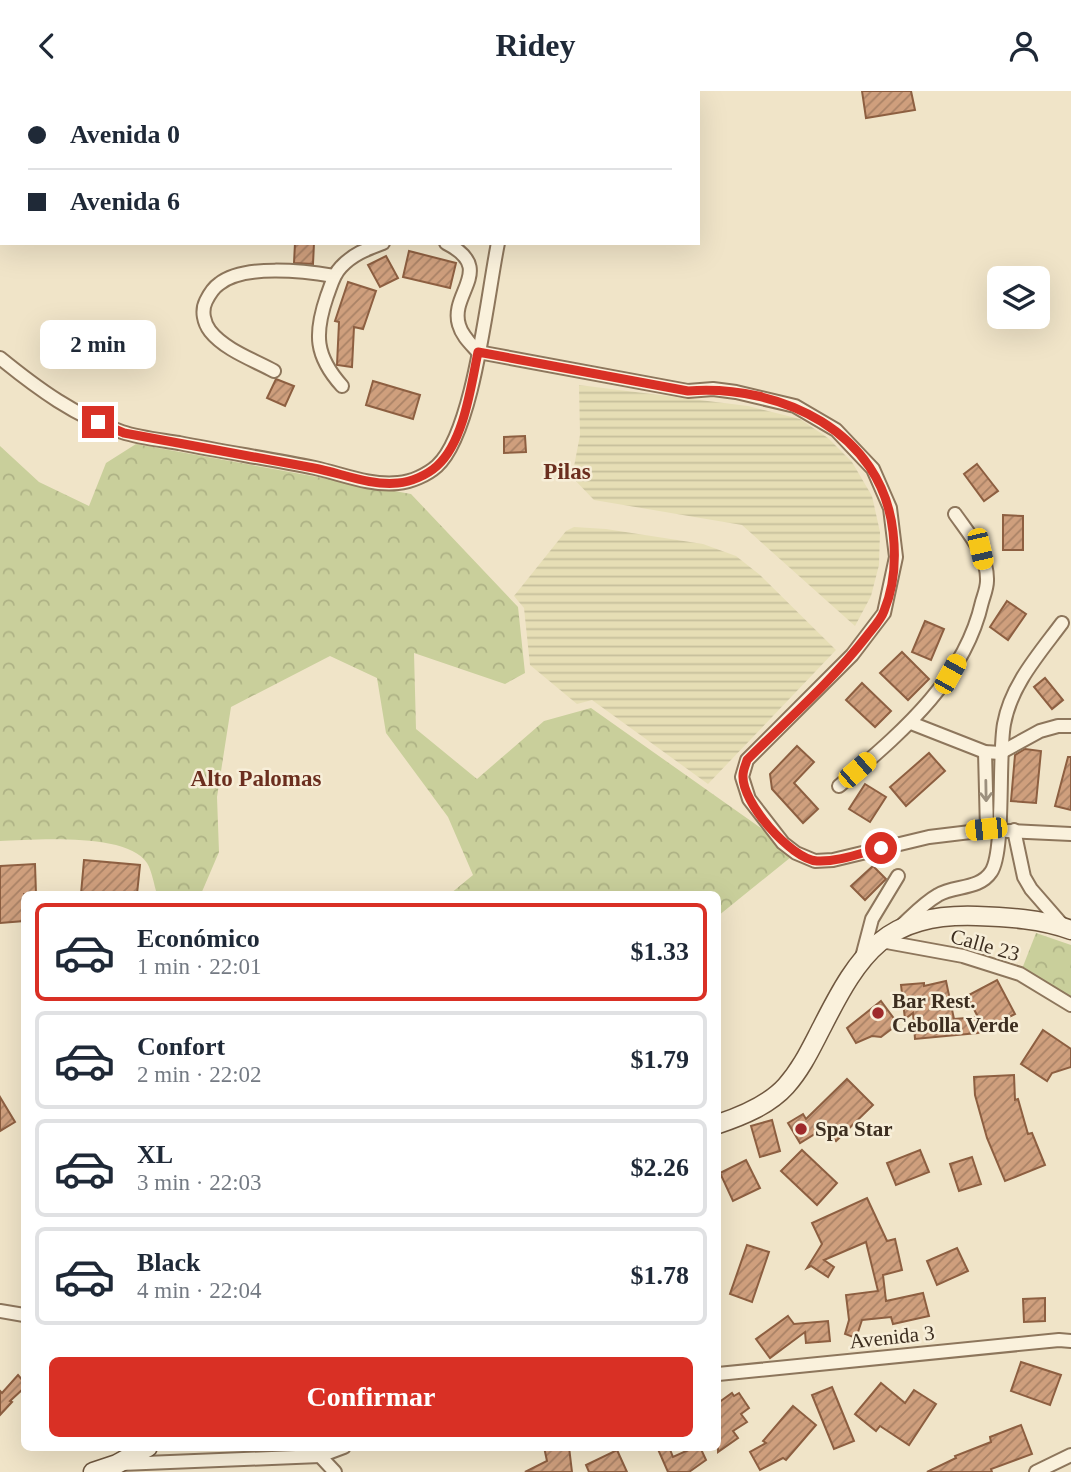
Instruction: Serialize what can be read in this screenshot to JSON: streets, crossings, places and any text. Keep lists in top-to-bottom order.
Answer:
{
  "streets": {
    "street": ["Calle 23", "Avenida 3"]
  },
  "districts": ["Pilas", "Alto Palomas"],
  "places": ["Bar Rest. Cebolla Verde", "Spa Star"],
  "page": {
    "header": "Ridey",
    "banner": ["Avenida 0", "Avenida 6"],
    "bubble": "2 min",
    "list": [
      {
        "name": "Económico",
        "note": "1 min · 22:01",
        "value": "$1.33"
      },
      {
        "name": "Confort",
        "note": "2 min · 22:02",
        "value": "$1.79"
      },
      {
        "name": "XL",
        "note": "3 min · 22:03",
        "value": "$2.26"
      },
      {
        "name": "Black",
        "note": "4 min · 22:04",
        "value": "$1.78"
      }
    ],
    "buttons": "Confirmar"
  }
}
